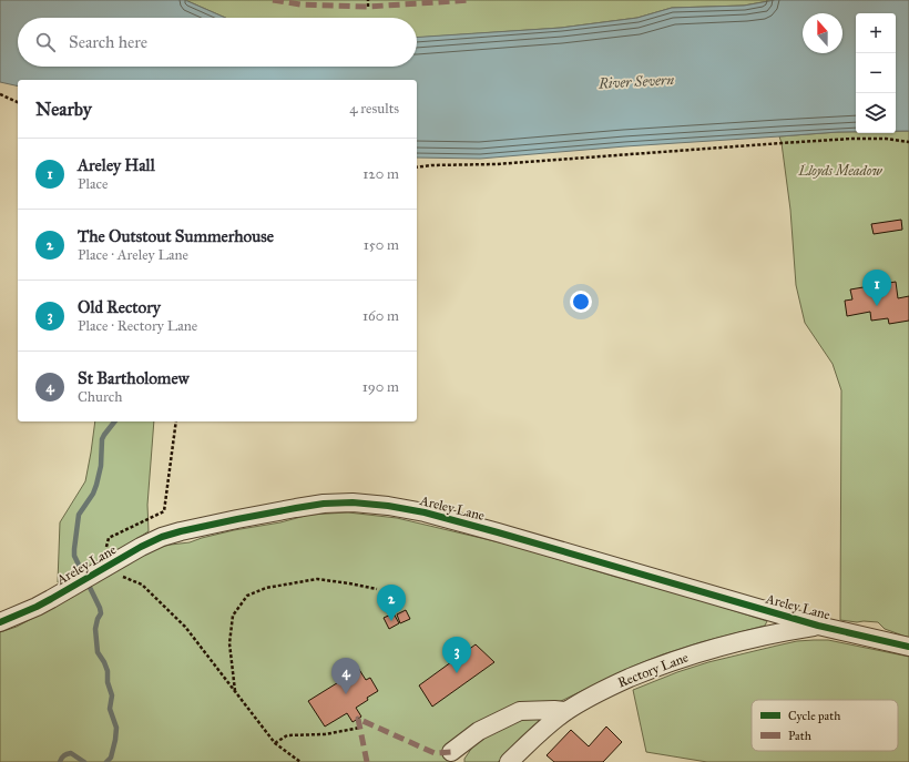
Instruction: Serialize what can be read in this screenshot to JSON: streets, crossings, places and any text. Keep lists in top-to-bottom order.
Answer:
{
  "streets": {
    "street": ["Areley Lane", "Rectory Lane"]
  },
  "crossings": [
    ["Areley Lane", "Rectory Lane"]
  ],
  "water": ["River Severn"],
  "parks": ["Lloyds Meadow"],
  "legend": ["Cycle path", "Path"],
  "north": "top",
  "page": {
    "map_buttons": ["+", "−"],
    "search": "Search here",
    "heading": ["Nearby", "4 results"],
    "list": [
      {
        "mark": "1",
        "name": "Areley Hall",
        "note": "Place",
        "value": "120 m"
      },
      {
        "mark": "2",
        "name": "The Outstout Summerhouse",
        "note": "Place · Areley Lane",
        "value": "150 m"
      },
      {
        "mark": "3",
        "name": "Old Rectory",
        "note": "Place · Rectory Lane",
        "value": "160 m"
      },
      {
        "mark": "4",
        "name": "St Bartholomew",
        "note": "Church",
        "value": "190 m"
      }
    ],
    "pins": [
      "1",
      "2",
      "3",
      "4"
    ]
  }
}
